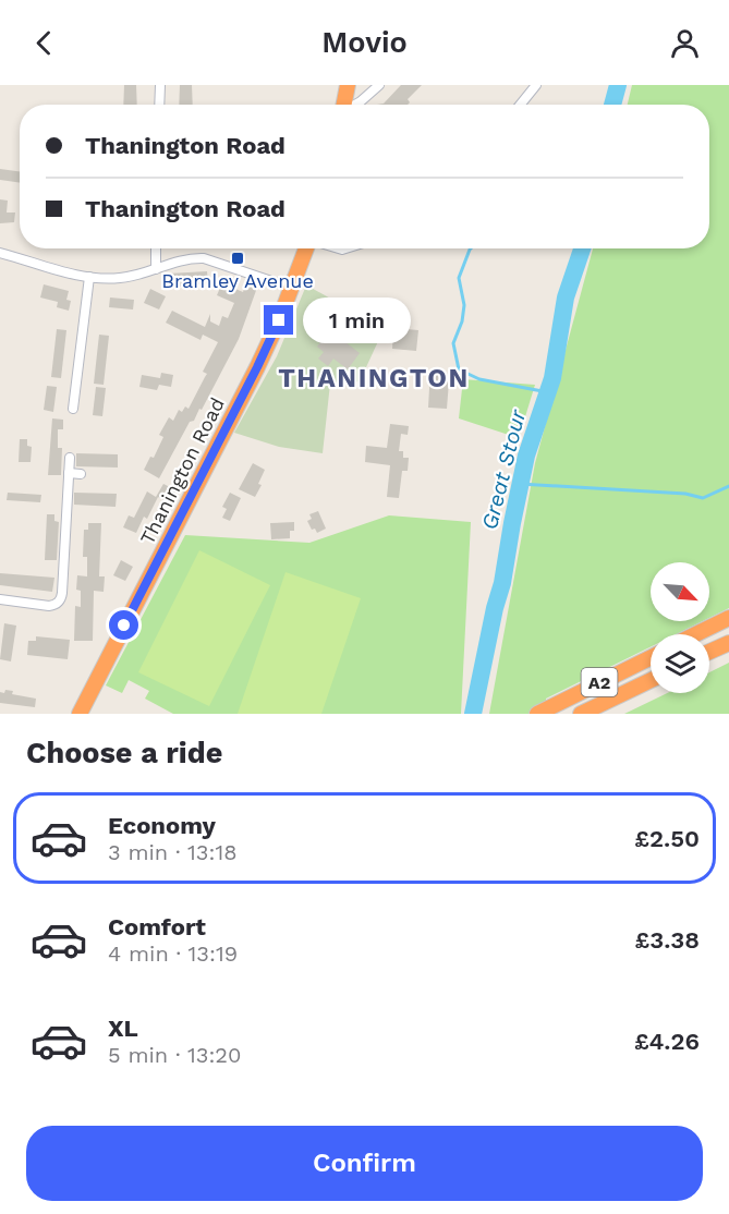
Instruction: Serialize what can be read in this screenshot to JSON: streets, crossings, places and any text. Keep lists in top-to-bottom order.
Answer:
{
  "streets": {
    "highway": ["Thanington Road", "A2"]
  },
  "districts": ["THANINGTON"],
  "water": ["Great Stour"],
  "places": {
    "transit": ["Bramley Avenue"]
  },
  "north": "bottom right",
  "page": {
    "header": "Movio",
    "banner": ["Thanington Road", "Thanington Road"],
    "bubble": "1 min",
    "heading": "Choose a ride",
    "list": [
      {
        "name": "Economy",
        "note": "3 min · 13:18",
        "value": "£2.50"
      },
      {
        "name": "Comfort",
        "note": "4 min · 13:19",
        "value": "£3.38"
      },
      {
        "name": "XL",
        "note": "5 min · 13:20",
        "value": "£4.26"
      }
    ],
    "buttons": "Confirm"
  }
}
